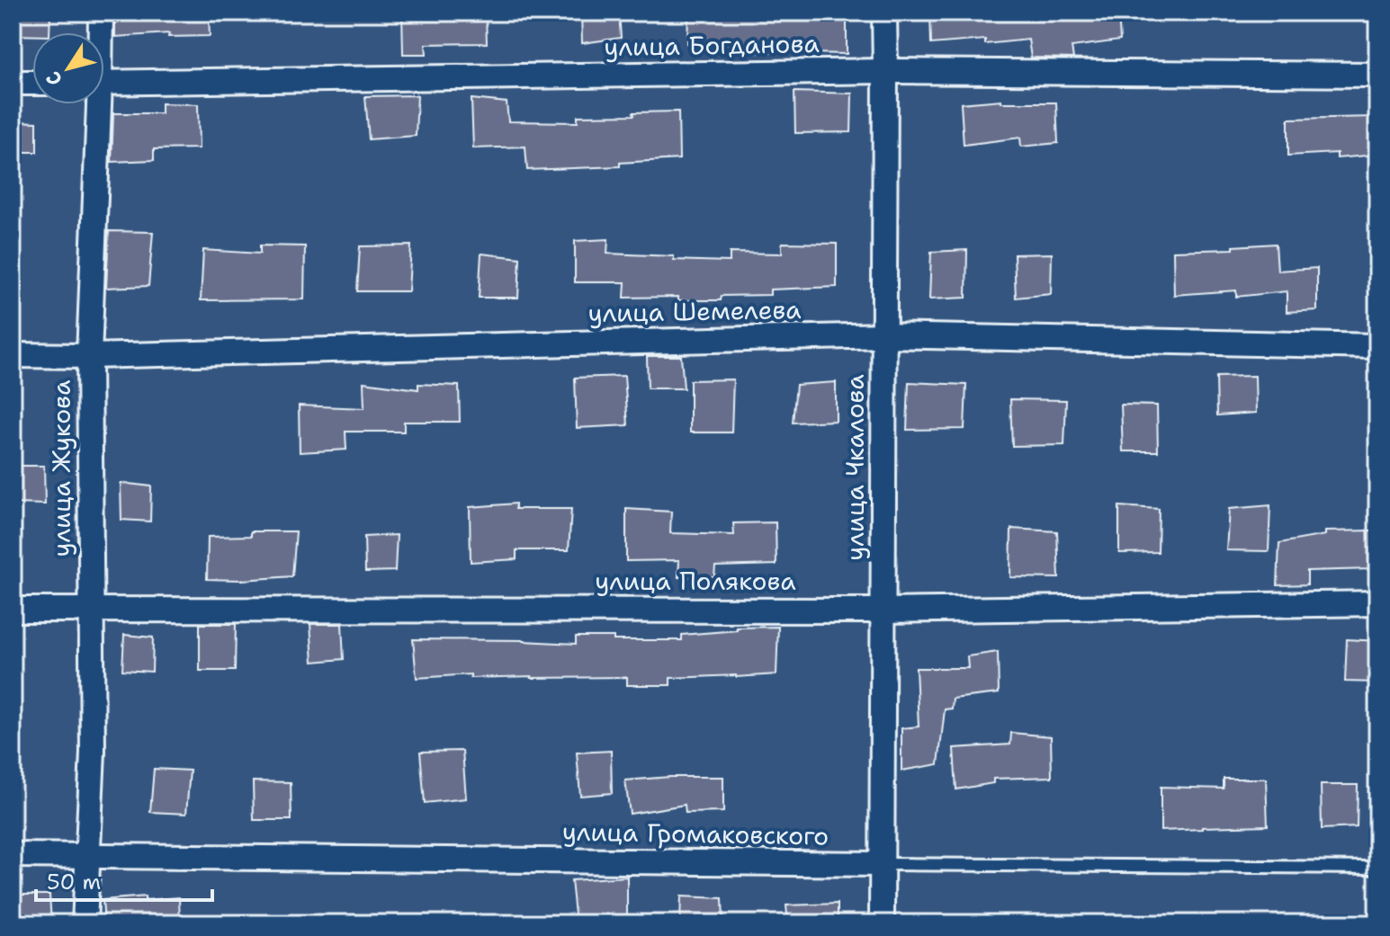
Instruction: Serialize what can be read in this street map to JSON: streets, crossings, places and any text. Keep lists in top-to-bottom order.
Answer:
{
  "streets": {
    "street": [
      "улица Богданова",
      "улица Шемелева",
      "улица Чкалова",
      "улица Жукова",
      "улица Полякова",
      "улица Громаковского"
    ]
  },
  "crossings": [
    ["улица Богданова", "улица Чкалова"],
    ["улица Шемелева", "улица Чкалова"],
    ["улица Шемелева", "улица Жукова"],
    ["улица Чкалова", "улица Полякова"],
    ["улица Чкалова", "улица Громаковского"],
    ["улица Жукова", "улица Полякова"],
    ["улица Жукова", "улица Громаковского"]
  ],
  "scale_bar": "50 m",
  "north": "bottom left"
}
